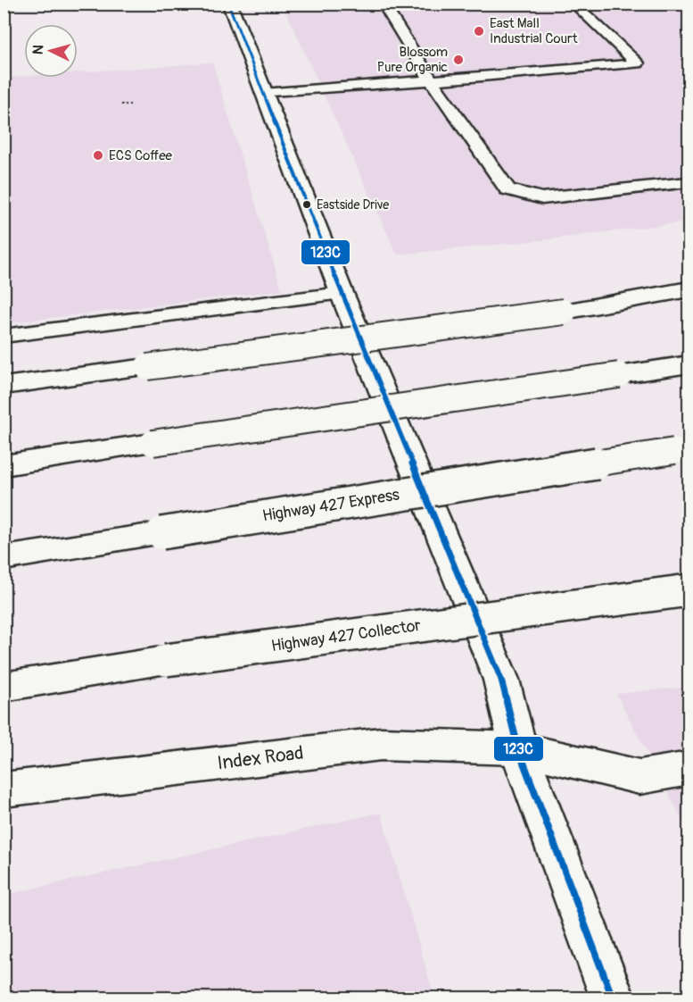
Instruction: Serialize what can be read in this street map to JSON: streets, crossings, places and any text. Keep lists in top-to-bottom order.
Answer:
{
  "streets": {
    "main road": ["Highway 427 Express", "Highway 427 Collector", "Index Road"]
  },
  "places": [
    "East Mall Industrial Court",
    "Blossom Pure Organic",
    "ECS Coffee",
    "Eastside Drive"
  ],
  "lines": ["transit line 123C"],
  "north": "left"
}
